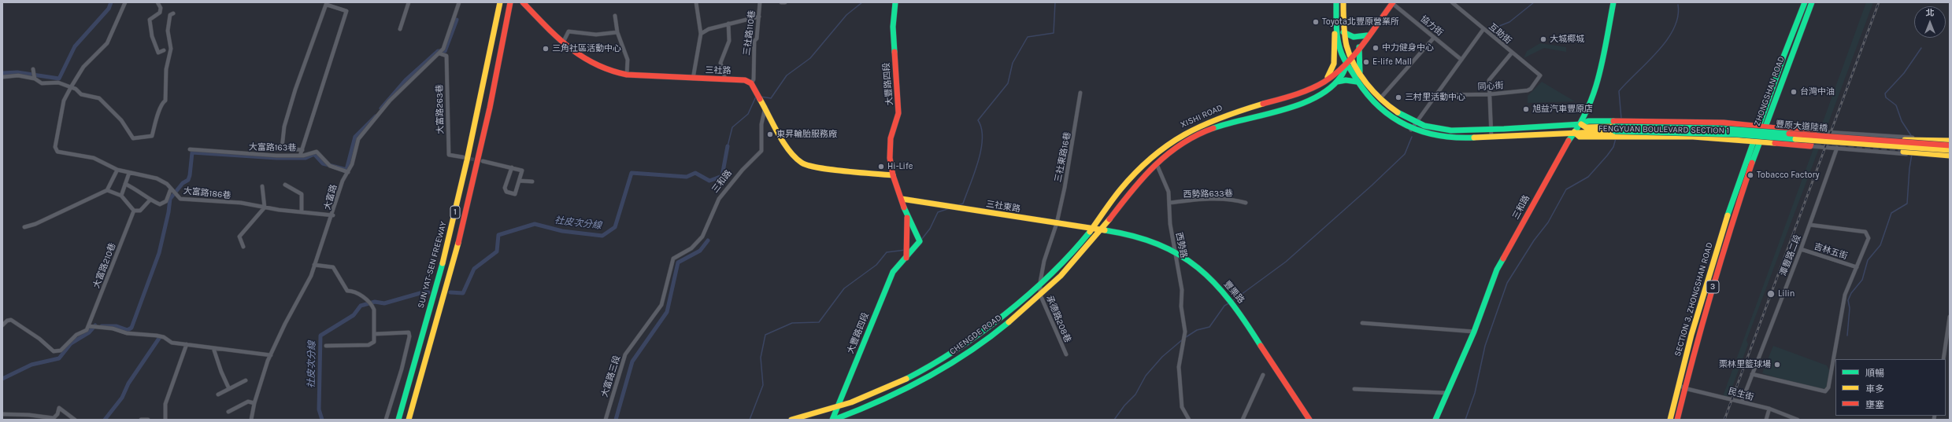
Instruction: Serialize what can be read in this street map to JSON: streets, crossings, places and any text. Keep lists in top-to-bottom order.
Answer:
{
  "streets": {
    "main road": [
      "三社路",
      "大豐路四段",
      "ZHONGSHAN ROAD",
      "XISHI ROAD",
      "豐原大道陸橋",
      "FENGYUAN BOULEVARD SECTION 1",
      "三和路",
      "三社東路",
      "1",
      "SUN YAT-SEN FREEWAY",
      "3",
      "豐栗路",
      "SECTION 3, ZHONGSHAN ROAD",
      "CHENGDE ROAD"
    ],
    "street": [
      "協力街",
      "三社路110巷",
      "互助街",
      "同心街",
      "大富路263巷",
      "大富路163巷",
      "三社東路16巷",
      "大富路186巷",
      "西勢路633巷",
      "大富路",
      "西勢路",
      "吉林五街",
      "潭豐路二段",
      "大富路210巷",
      "承德路208巷",
      "大富路三段",
      "民生街"
    ]
  },
  "crossings": [
    ["協力街", "XISHI ROAD"],
    ["三社路110巷", "三社路"],
    ["互助街", "同心街"],
    ["大豐路四段", "三社東路"],
    ["大豐路四段", "CHENGDE ROAD"],
    ["ZHONGSHAN ROAD", "FENGYUAN BOULEVARD SECTION 1"],
    ["ZHONGSHAN ROAD", "SECTION 3, ZHONGSHAN ROAD"],
    ["大富路263巷", "大富路"],
    ["XISHI ROAD", "FENGYUAN BOULEVARD SECTION 1"],
    ["XISHI ROAD", "三社東路"],
    ["XISHI ROAD", "西勢路"],
    ["XISHI ROAD", "豐栗路"],
    ["XISHI ROAD", "CHENGDE ROAD"],
    ["豐原大道陸橋", "FENGYUAN BOULEVARD SECTION 1"],
    ["FENGYUAN BOULEVARD SECTION 1", "三和路"],
    ["大富路163巷", "大富路"],
    ["三社東路16巷", "三社東路"],
    ["三社東路16巷", "承德路208巷"],
    ["三社東路16巷", "CHENGDE ROAD"],
    ["三和路", "大富路三段"],
    ["大富路186巷", "大富路"],
    ["西勢路633巷", "西勢路"],
    ["三社東路", "豐栗路"],
    ["三社東路", "CHENGDE ROAD"],
    ["西勢路", "豐栗路"],
    ["吉林五街", "潭豐路二段"],
    ["潭豐路二段", "民生街"],
    ["豐栗路", "CHENGDE ROAD"],
    ["SECTION 3, ZHONGSHAN ROAD", "民生街"],
    ["承德路208巷", "CHENGDE ROAD"]
  ],
  "water": ["社皮次分線"],
  "places": [
    "Toyota北豐原營業所",
    "大城椰城",
    "中力健身中心",
    "三角社區活動中心",
    "E-life Mall",
    "台灣中油",
    "三村里活動中心",
    "旭益汽車豐原店",
    "東昇輪胎服務廠",
    "Hi-Life",
    "Tobacco Factory",
    "Lilin",
    "栗林里籃球場"
  ],
  "legend": ["順暢", "車多", "壅塞"],
  "north": "top"
}
